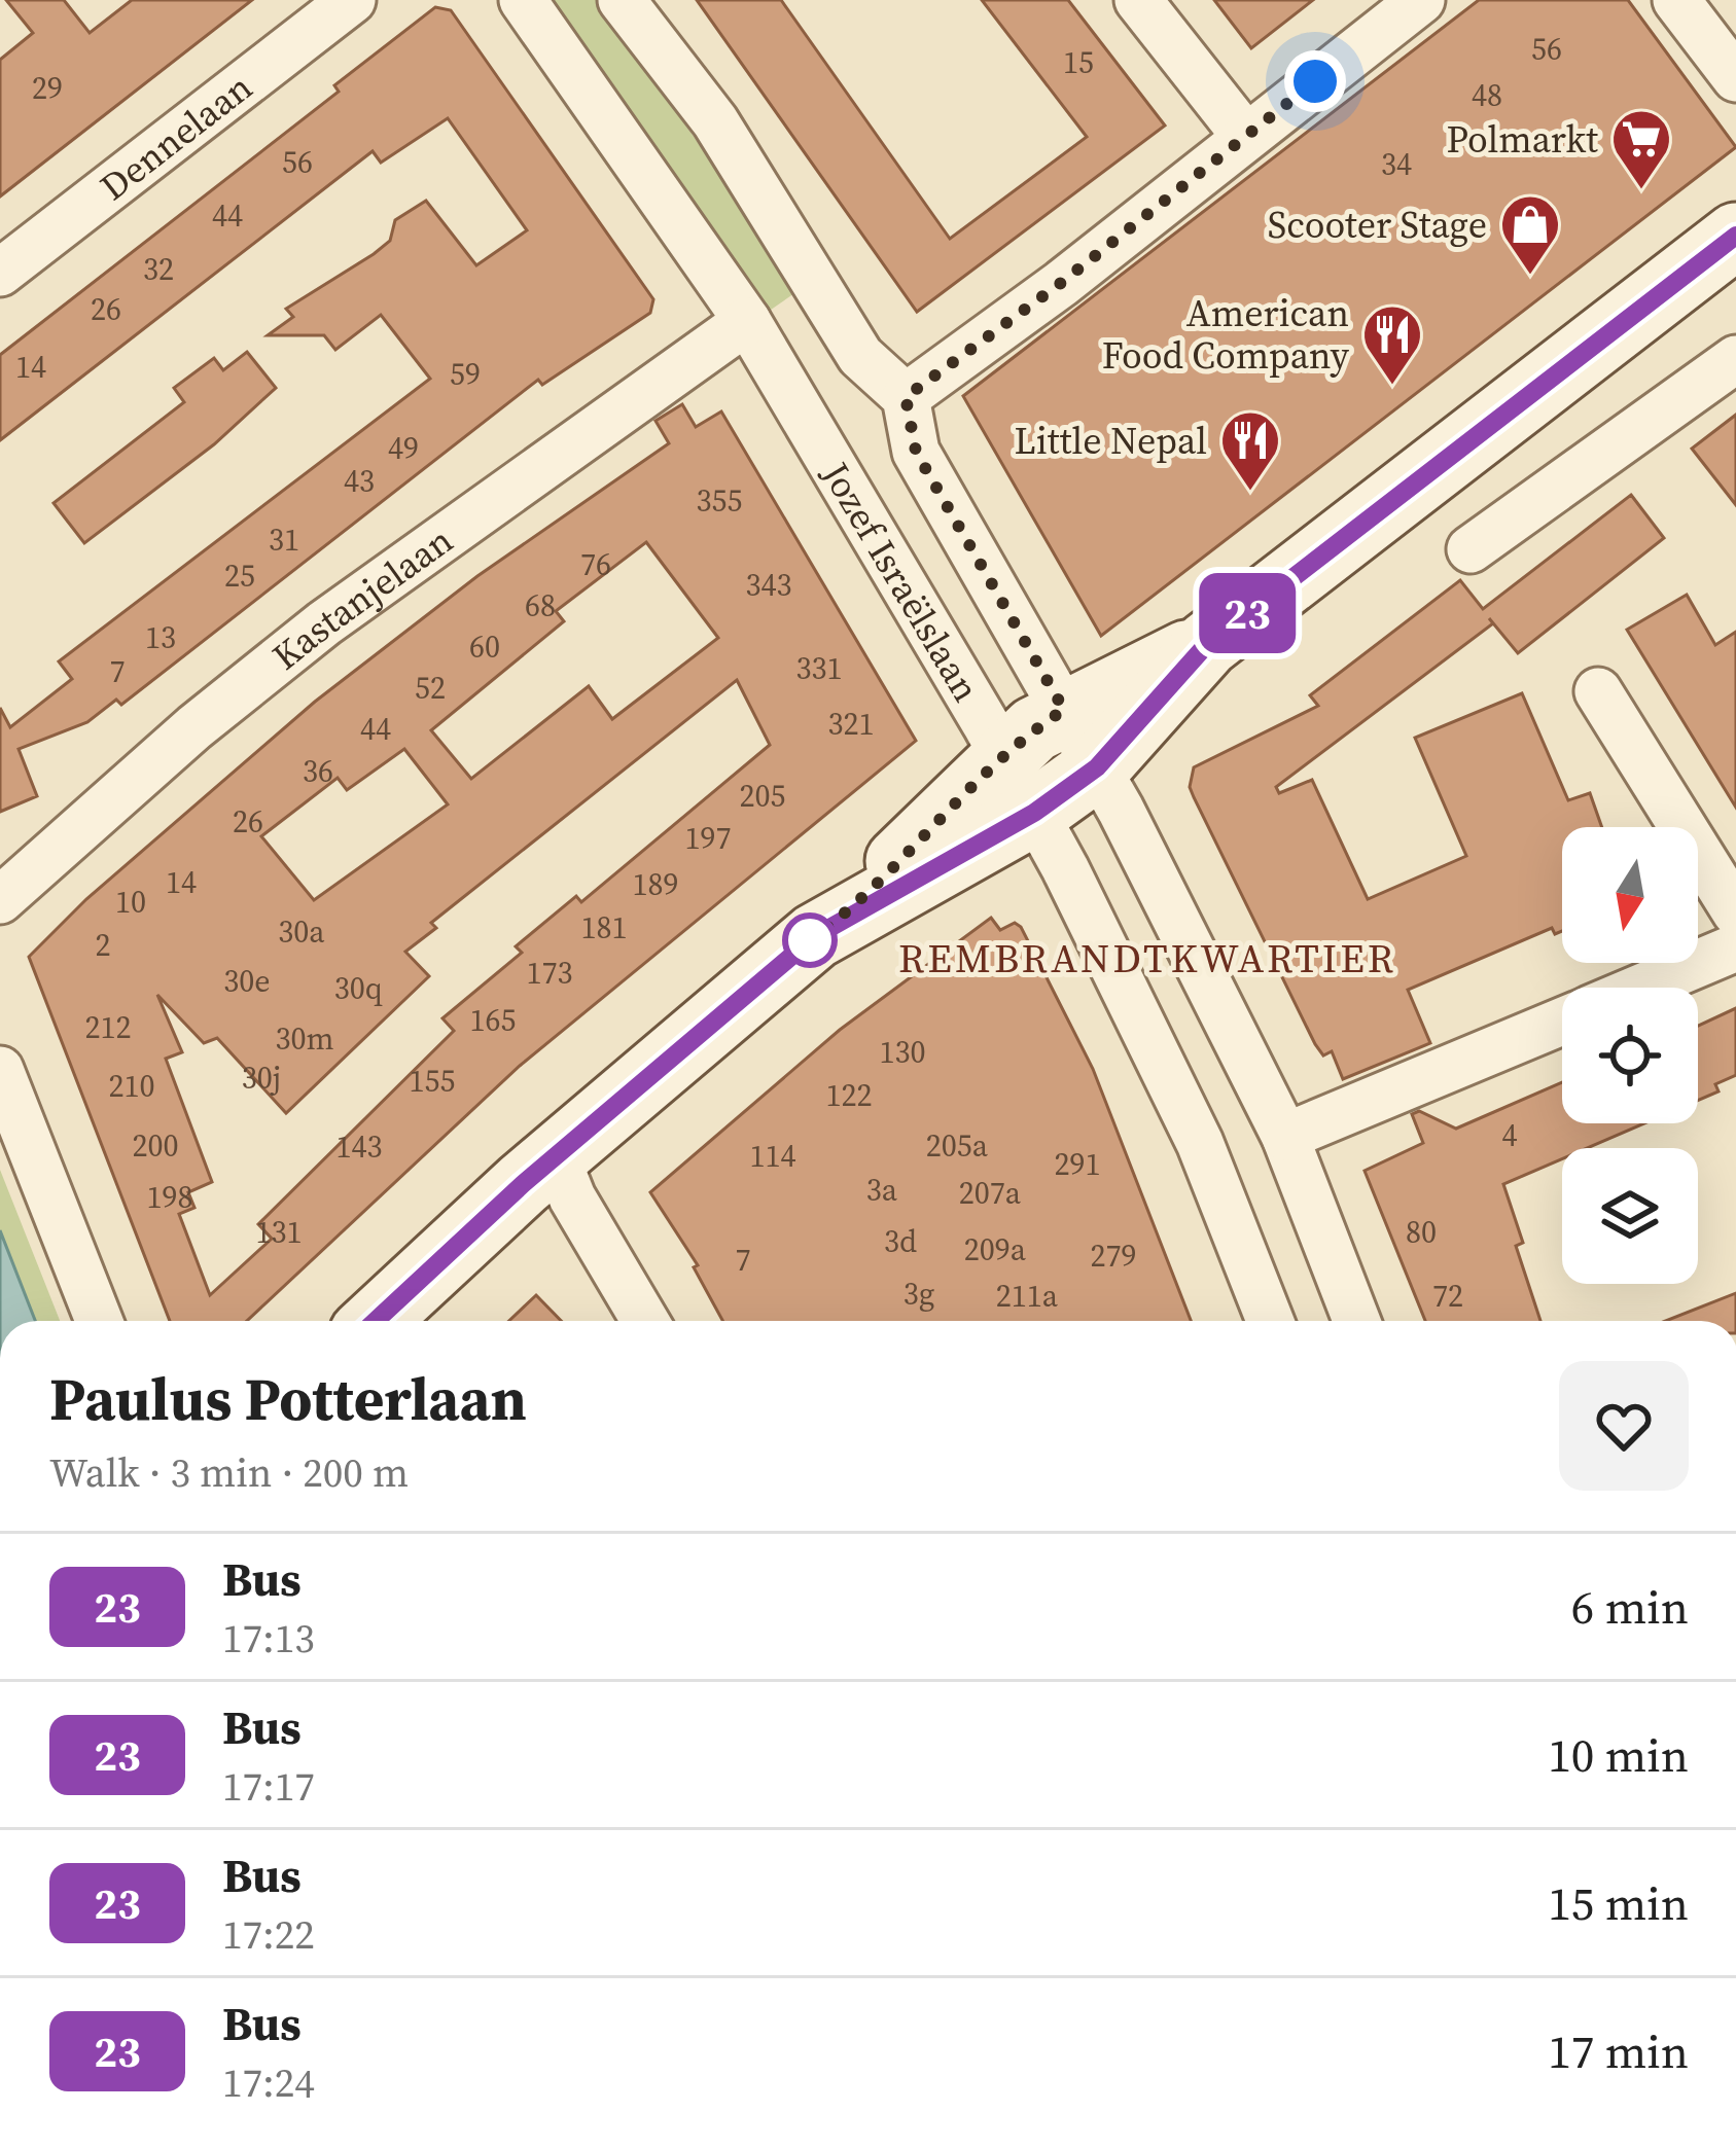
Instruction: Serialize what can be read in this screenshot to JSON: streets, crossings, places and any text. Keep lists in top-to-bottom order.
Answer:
{
  "streets": {
    "street": ["Dennelaan", "Jozef Israëlslaan", "Kastanjelaan"]
  },
  "crossings": [
    ["Jozef Israëlslaan", "Kastanjelaan"]
  ],
  "districts": ["REMBRANDTKWARTIER"],
  "places": {
    "supermarket": ["Polmarkt"],
    "shop": ["Scooter Stage"],
    "restaurant": ["American Food Company", "Little Nepal"]
  },
  "lines": ["bus line 23"],
  "house_numbers": [
    "56",
    "15",
    "29",
    "48",
    "56",
    "34",
    "44",
    "32",
    "26",
    "14",
    "59",
    "49",
    "43",
    "355",
    "31",
    "76",
    "25",
    "343",
    "68",
    "13",
    "60",
    "331",
    "7",
    "52",
    "321",
    "44",
    "36",
    "205",
    "26",
    "197",
    "14",
    "189",
    "10",
    "181",
    "30a",
    "2",
    "173",
    "30e",
    "30q",
    "165",
    "212",
    "30m",
    "130",
    "30j",
    "155",
    "210",
    "122",
    "4",
    "200",
    "205a",
    "143",
    "114",
    "291",
    "3a",
    "207a",
    "198",
    "131",
    "80",
    "3d",
    "209a",
    "279",
    "7",
    "3g",
    "211a",
    "72"
  ],
  "north": "bottom",
  "page": {
    "on_map": "23",
    "heading": ["Paulus Potterlaan", "Walk · 3 min · 200 m"],
    "list": [
      {
        "mark": "23",
        "name": "Bus",
        "note": "17:13",
        "value": "6 min"
      },
      {
        "mark": "23",
        "name": "Bus",
        "note": "17:17",
        "value": "10 min"
      },
      {
        "mark": "23",
        "name": "Bus",
        "note": "17:22",
        "value": "15 min"
      },
      {
        "mark": "23",
        "name": "Bus",
        "note": "17:24",
        "value": "17 min"
      }
    ]
  }
}
